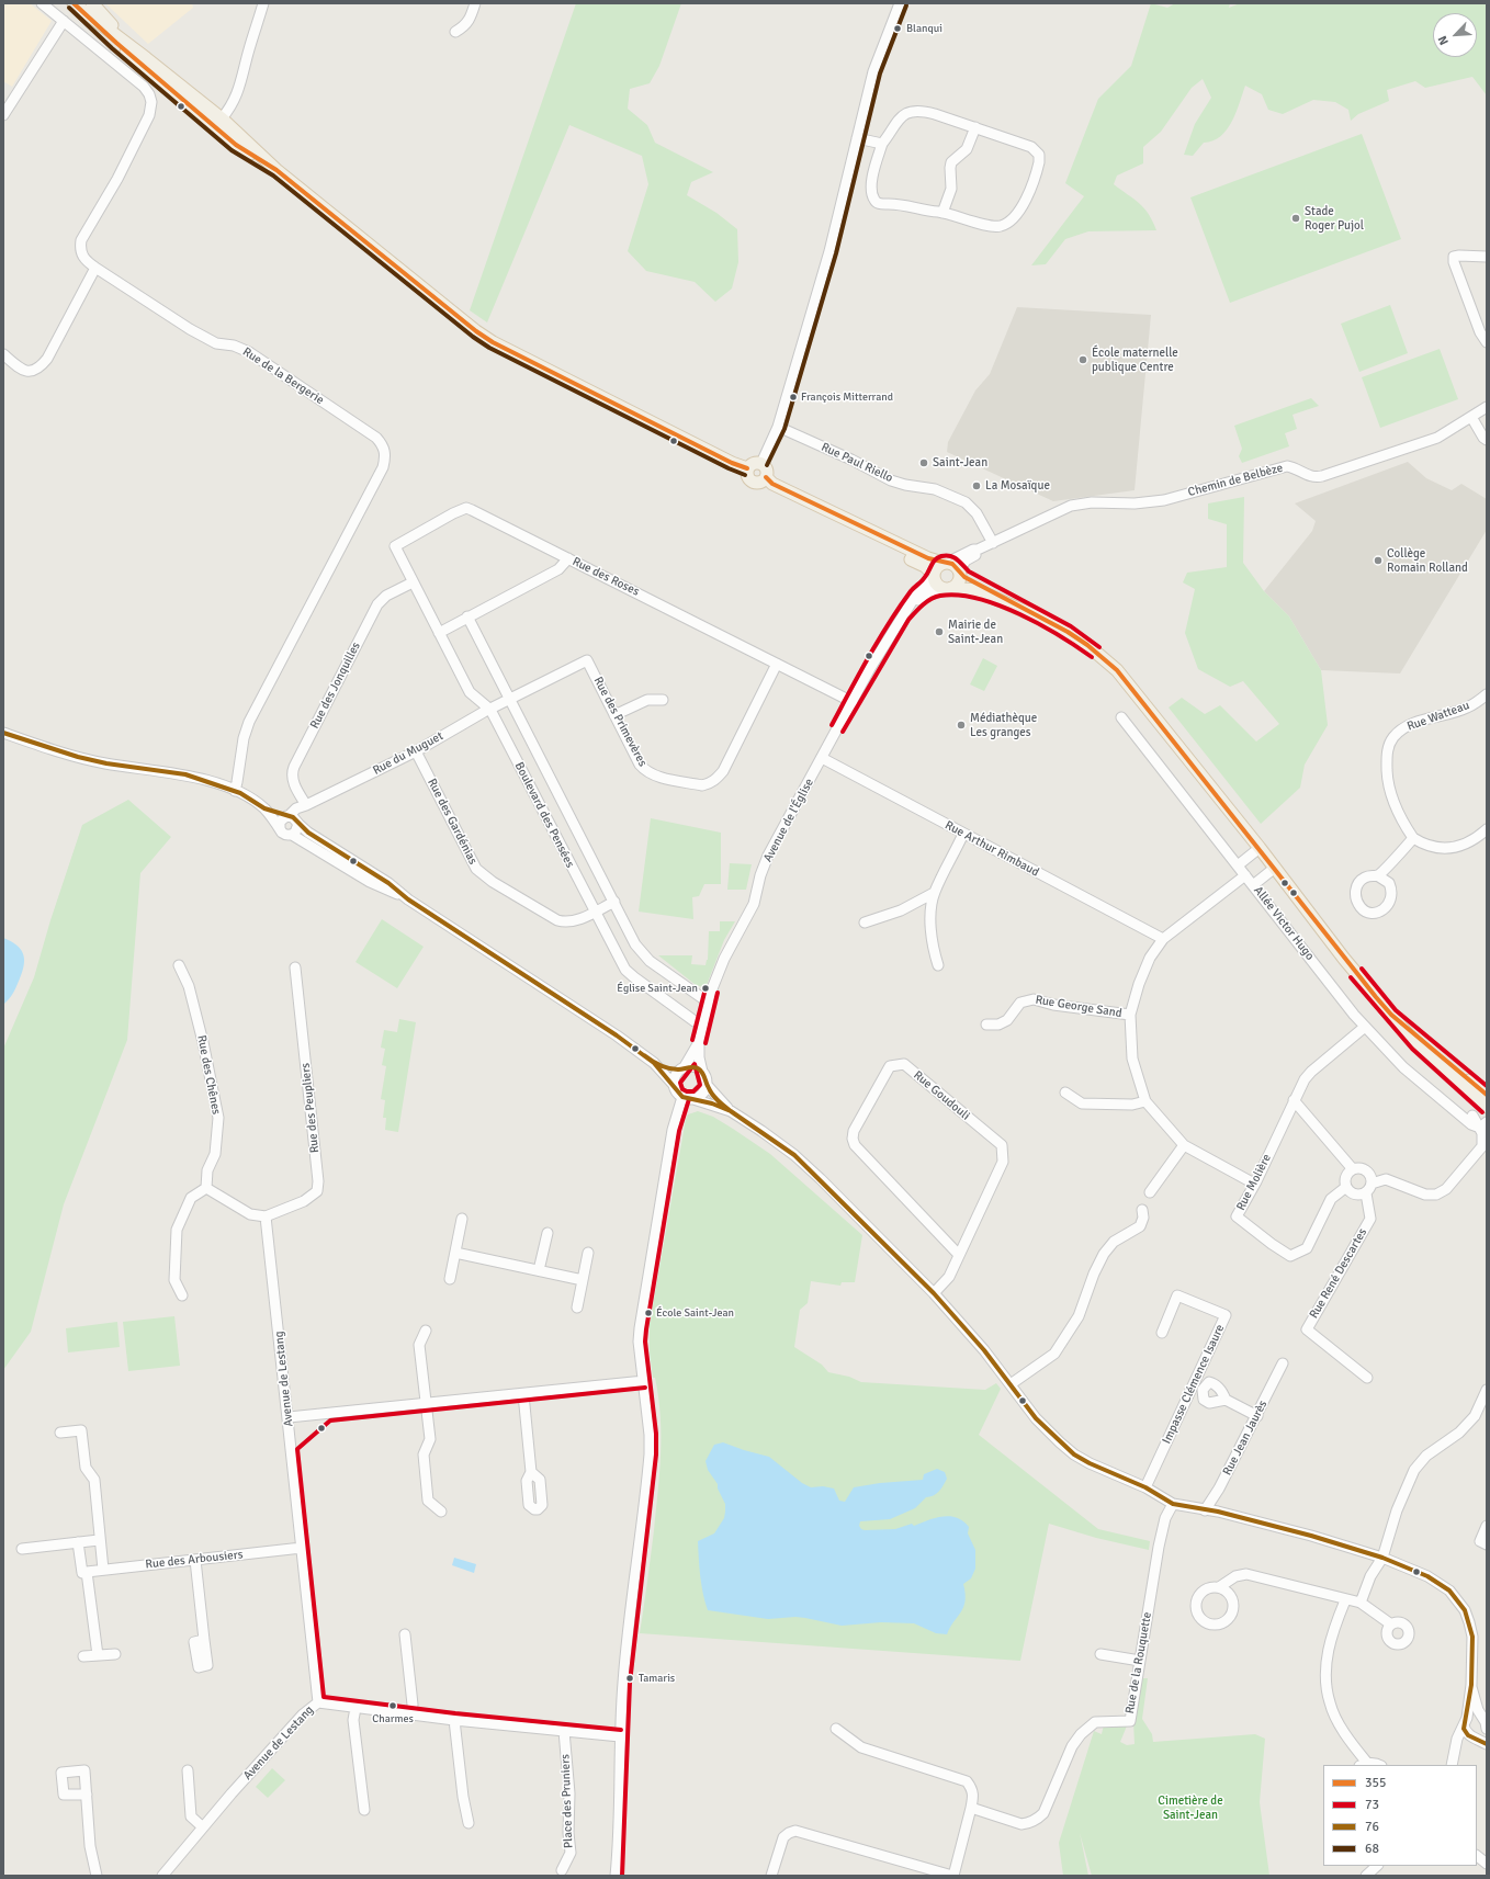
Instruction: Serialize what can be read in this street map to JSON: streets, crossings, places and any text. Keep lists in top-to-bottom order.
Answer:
{
  "streets": {
    "street": [
      "Rue de la Bergerie",
      "Rue Paul Riello",
      "Chemin de Belbèze",
      "Rue des Roses",
      "Rue des Jonquilles",
      "Rue Watteau",
      "Rue des Primevères",
      "Rue du Muguet",
      "Boulevard des Pensées",
      "Avenue de l'Église",
      "Rue des Gardénias",
      "Rue Arthur Rimbaud",
      "Allée Victor Hugo",
      "Rue George Sand",
      "Rue des Chênes",
      "Rue Goudouli",
      "Rue des Peupliers",
      "Rue Molière",
      "Rue René Descartes",
      "Avenue de Lestang",
      "Impasse Clémence Isaure",
      "Rue Jean Jaurès",
      "Rue des Arbousiers",
      "Rue de la Rouquette",
      "Place des Pruniers"
    ]
  },
  "crossings": [
    ["Rue Paul Riello", "Chemin de Belbèze"],
    ["Chemin de Belbèze", "Avenue de l'Église"],
    ["Rue des Roses", "Rue des Jonquilles"],
    ["Rue des Roses", "Rue des Primevères"],
    ["Rue des Roses", "Boulevard des Pensées"],
    ["Rue des Roses", "Avenue de l'Église"],
    ["Rue des Jonquilles", "Rue du Muguet"],
    ["Rue des Jonquilles", "Boulevard des Pensées"],
    ["Rue des Primevères", "Rue du Muguet"],
    ["Rue des Primevères", "Boulevard des Pensées"],
    ["Rue du Muguet", "Boulevard des Pensées"],
    ["Rue du Muguet", "Rue des Gardénias"],
    ["Boulevard des Pensées", "Avenue de l'Église"],
    ["Boulevard des Pensées", "Rue des Gardénias"],
    ["Avenue de l'Église", "Rue Arthur Rimbaud"],
    ["Allée Victor Hugo", "Rue Molière"],
    ["Rue des Peupliers", "Avenue de Lestang"],
    ["Rue Molière", "Rue René Descartes"],
    ["Avenue de Lestang", "Rue des Arbousiers"]
  ],
  "parks": ["Cimetière de Saint-Jean"],
  "places": [
    "Blanqui",
    "Stade Roger Pujol",
    "École maternelle publique Centre",
    "François Mitterrand",
    "Saint-Jean",
    "La Mosaïque",
    "Collège Romain Rolland",
    "Mairie de Saint-Jean",
    "Médiathèque Les granges",
    "Église Saint-Jean",
    "École Saint-Jean",
    "Tamaris",
    "Charmes"
  ],
  "lines": [
    "transit line 355",
    "transit line 68",
    "transit line 73",
    "transit line 76"
  ],
  "legend": [
    "355",
    "73",
    "76",
    "68"
  ],
  "north": "bottom left"
}
